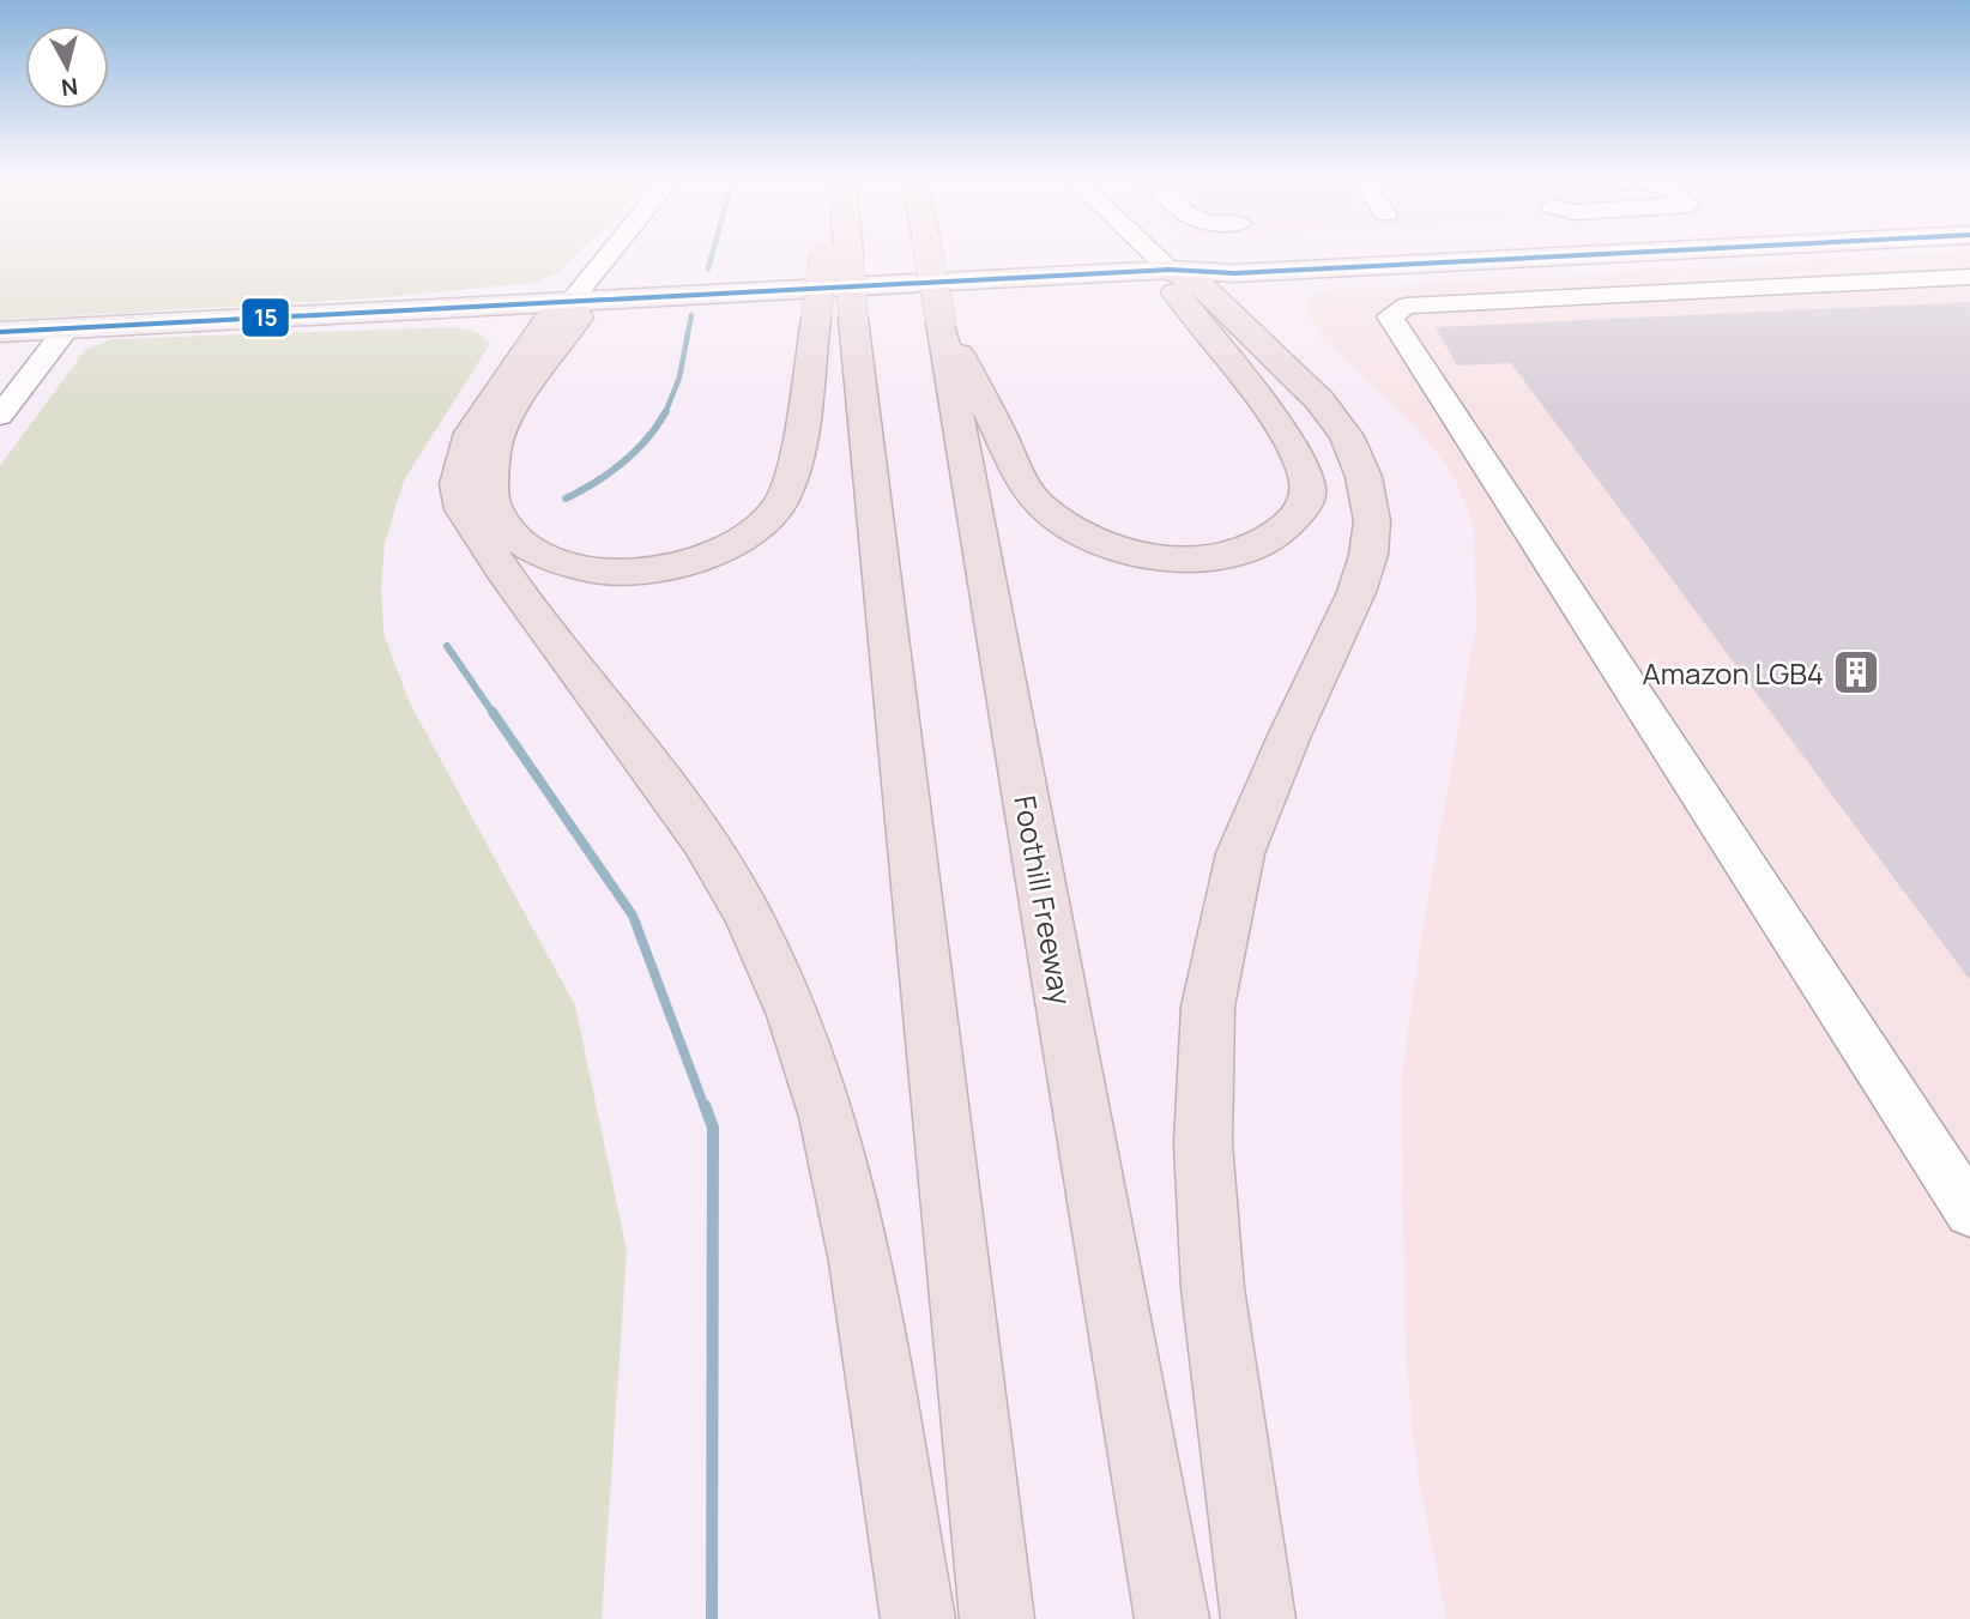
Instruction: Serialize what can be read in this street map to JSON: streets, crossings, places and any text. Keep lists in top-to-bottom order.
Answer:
{
  "streets": {
    "highway": ["Foothill Freeway"]
  },
  "places": {
    "building": ["Amazon LGB4"]
  },
  "lines": ["transit line 15"],
  "north": "bottom"
}
